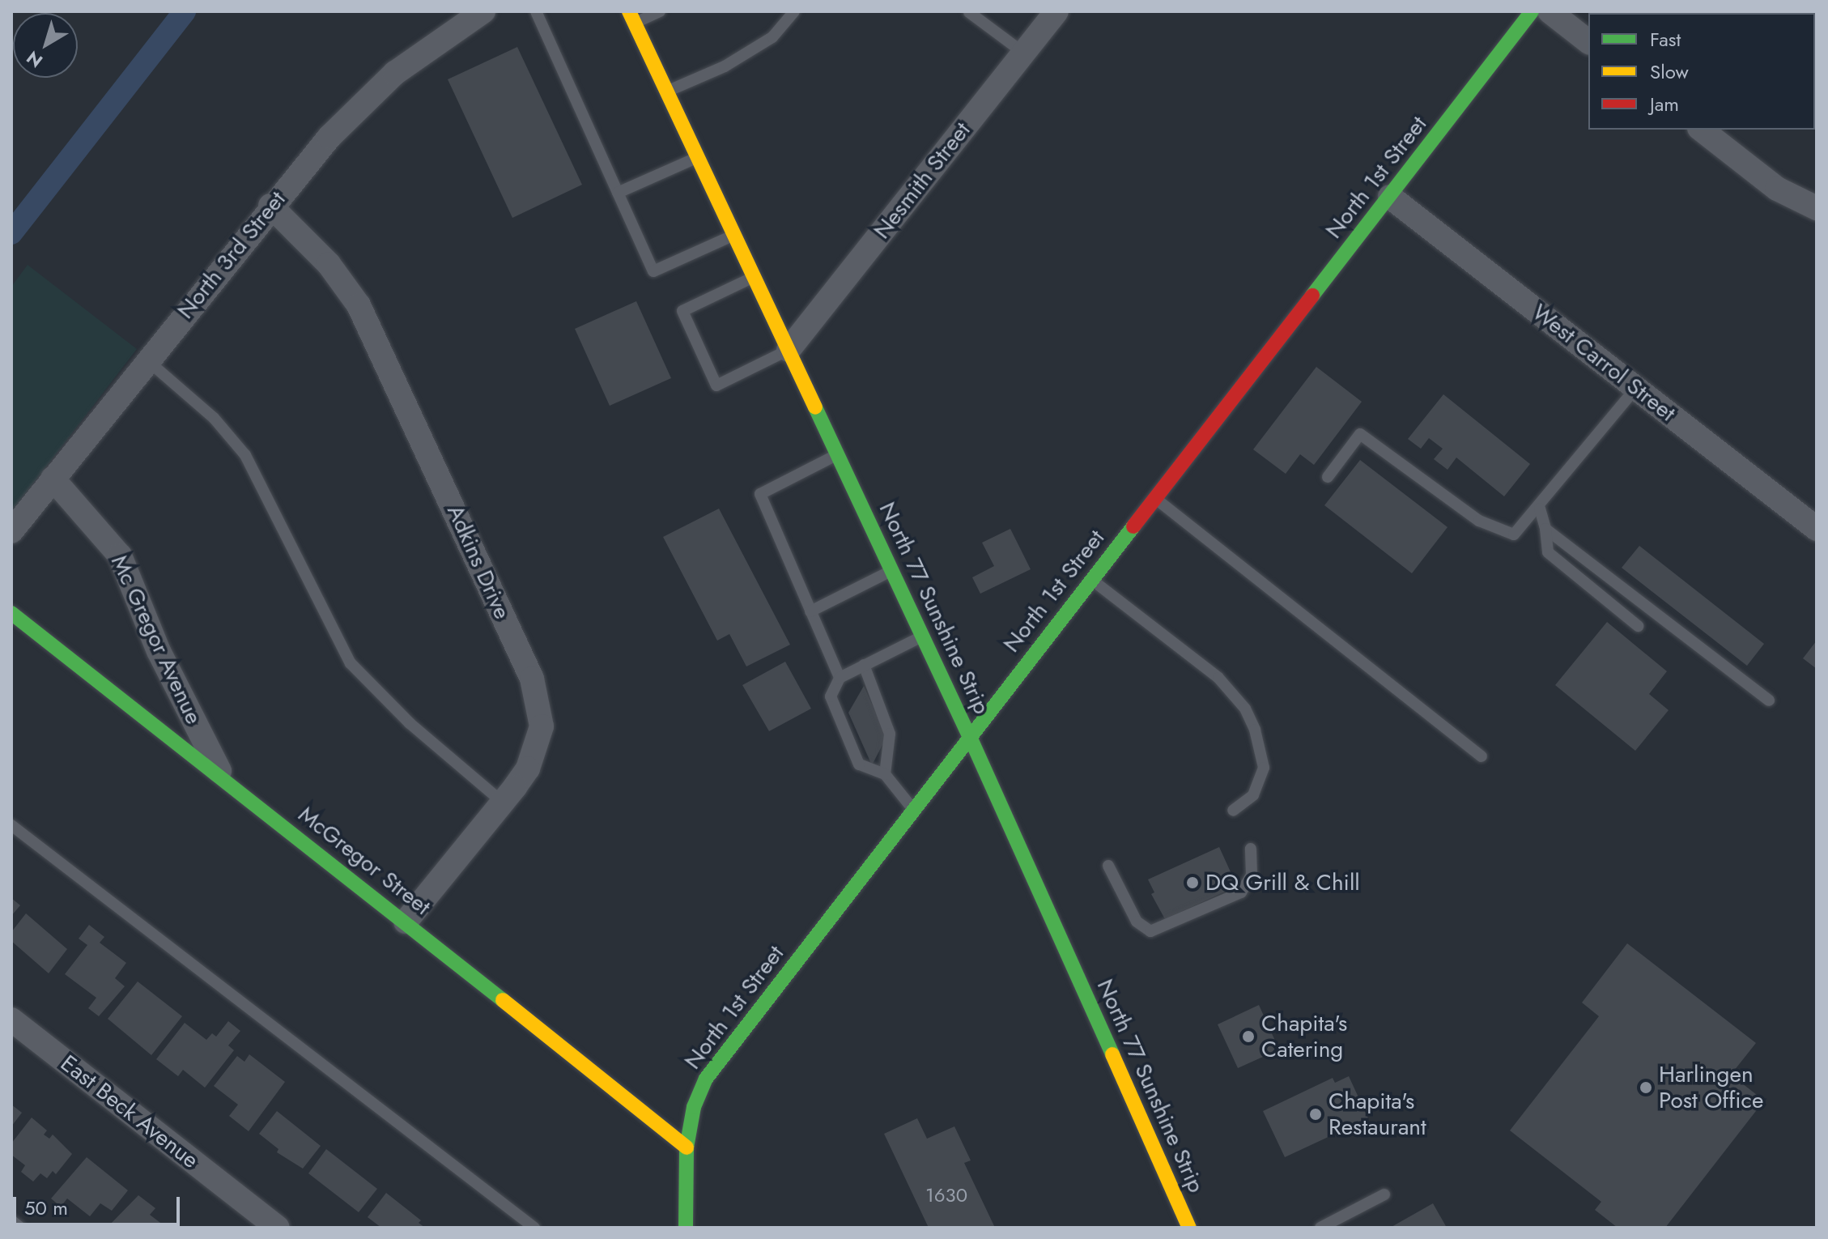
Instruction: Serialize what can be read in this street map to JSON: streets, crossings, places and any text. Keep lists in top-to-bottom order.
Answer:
{
  "streets": {
    "street": [
      "North 1st Street",
      "Nesmith Street",
      "North 3rd Street",
      "West Carrol Street",
      "Adkins Drive",
      "North 77 Sunshine Strip",
      "Mc Gregor Avenue",
      "McGregor Street",
      "East Beck Avenue"
    ]
  },
  "crossings": [
    ["North 1st Street", "West Carrol Street"],
    ["North 1st Street", "North 77 Sunshine Strip"],
    ["North 1st Street", "McGregor Street"],
    ["Nesmith Street", "North 77 Sunshine Strip"],
    ["North 3rd Street", "Adkins Drive"],
    ["North 3rd Street", "Mc Gregor Avenue"],
    ["Adkins Drive", "McGregor Street"],
    ["Mc Gregor Avenue", "McGregor Street"]
  ],
  "places": [
    "DQ Grill & Chill",
    "Chapita's Catering",
    "Harlingen Post Office",
    "Chapita's Restaurant"
  ],
  "house_numbers": ["1630"],
  "legend": ["Fast", "Slow", "Jam"],
  "scale_bar": "50 m",
  "north": "bottom left"
}
